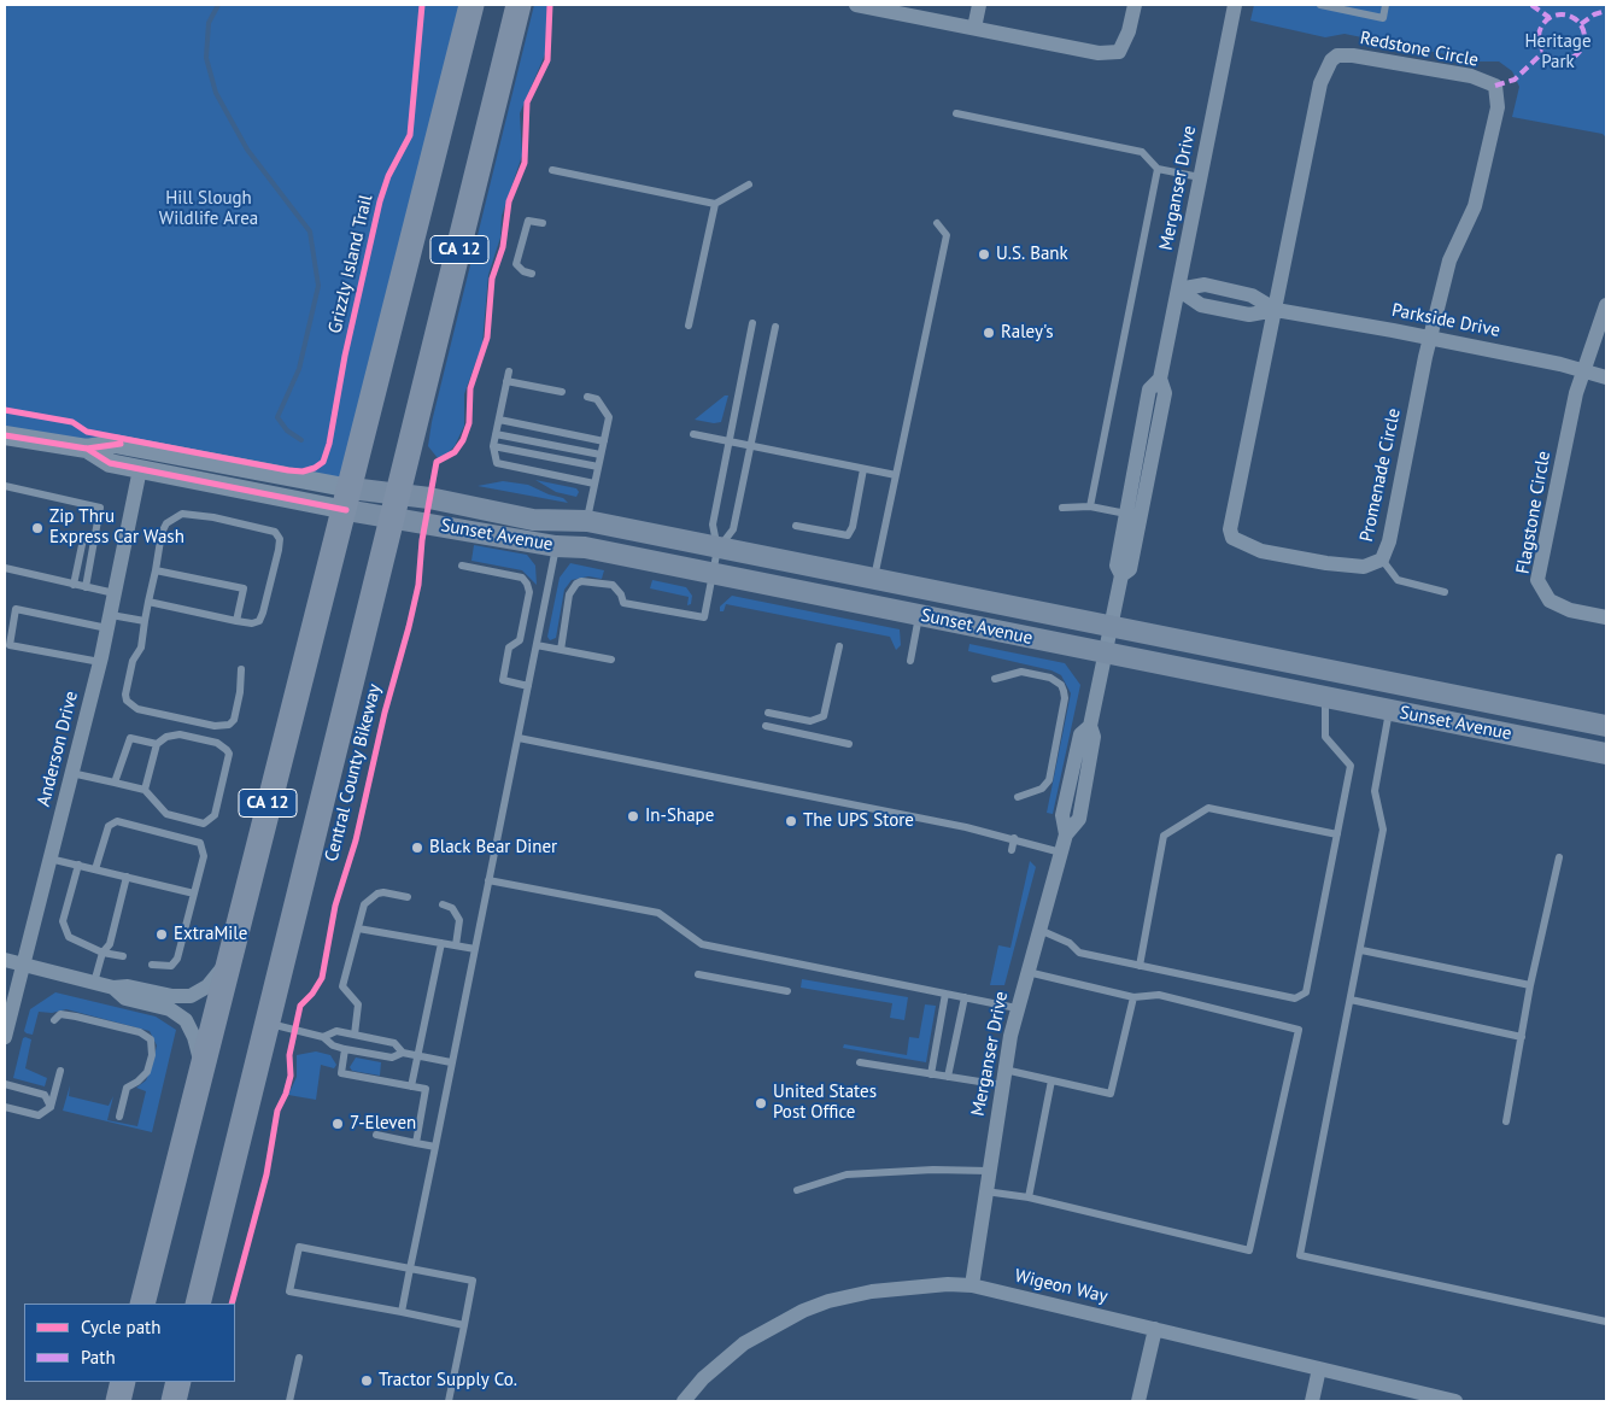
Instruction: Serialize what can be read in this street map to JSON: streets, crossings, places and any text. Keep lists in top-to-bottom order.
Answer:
{
  "streets": {
    "highway": ["CA 12"],
    "main road": ["Sunset Avenue"],
    "street": [
      "Redstone Circle",
      "Merganser Drive",
      "Parkside Drive",
      "Promenade Circle",
      "Flagstone Circle",
      "Anderson Drive",
      "Wigeon Way"
    ],
    "cycle path": ["Grizzly Island Trail", "Central County Bikeway"]
  },
  "crossings": [
    ["Redstone Circle", "Parkside Drive"],
    ["Redstone Circle", "Promenade Circle"],
    ["Merganser Drive", "Parkside Drive"],
    ["Merganser Drive", "Sunset Avenue"],
    ["Merganser Drive", "Wigeon Way"],
    ["CA 12", "Sunset Avenue"],
    ["Parkside Drive", "Promenade Circle"],
    ["Parkside Drive", "Flagstone Circle"]
  ],
  "parks": ["Heritage Park", "Hill Slough Wildlife Area"],
  "places": [
    "U.S. Bank",
    "Raley's",
    "Zip Thru Express Car Wash",
    "In-Shape",
    "The UPS Store",
    "Black Bear Diner",
    "ExtraMile",
    "United States Post Office",
    "7-Eleven",
    "Tractor Supply Co."
  ],
  "legend": ["Cycle path", "Path"]
}
